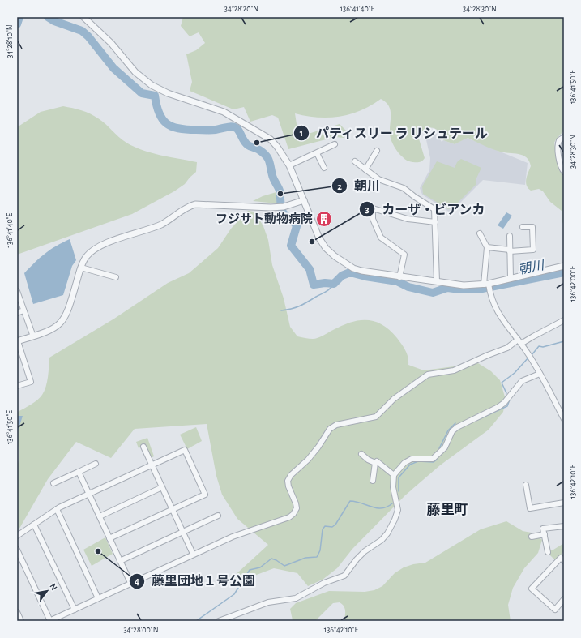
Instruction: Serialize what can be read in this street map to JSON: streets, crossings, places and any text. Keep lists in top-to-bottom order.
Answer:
{
  "districts": ["藤里町"],
  "water": ["朝川"],
  "places": {
    "other": [
      "パティスリー ラ リシュテール",
      "朝川",
      "カーザ・ビアンカ",
      "藤里団地１号公園"
    ],
    "building": ["フジサト動物病院"]
  },
  "north": "top right",
  "coordinates": [
    "34°28'20\"N",
    "136°41'40\"E",
    "34°28'30\"N",
    "34°28'10\"N",
    "136°41'50\"E",
    "136°42'00\"E",
    "136°42'10\"E",
    "34°28'00\"N"
  ]
}
